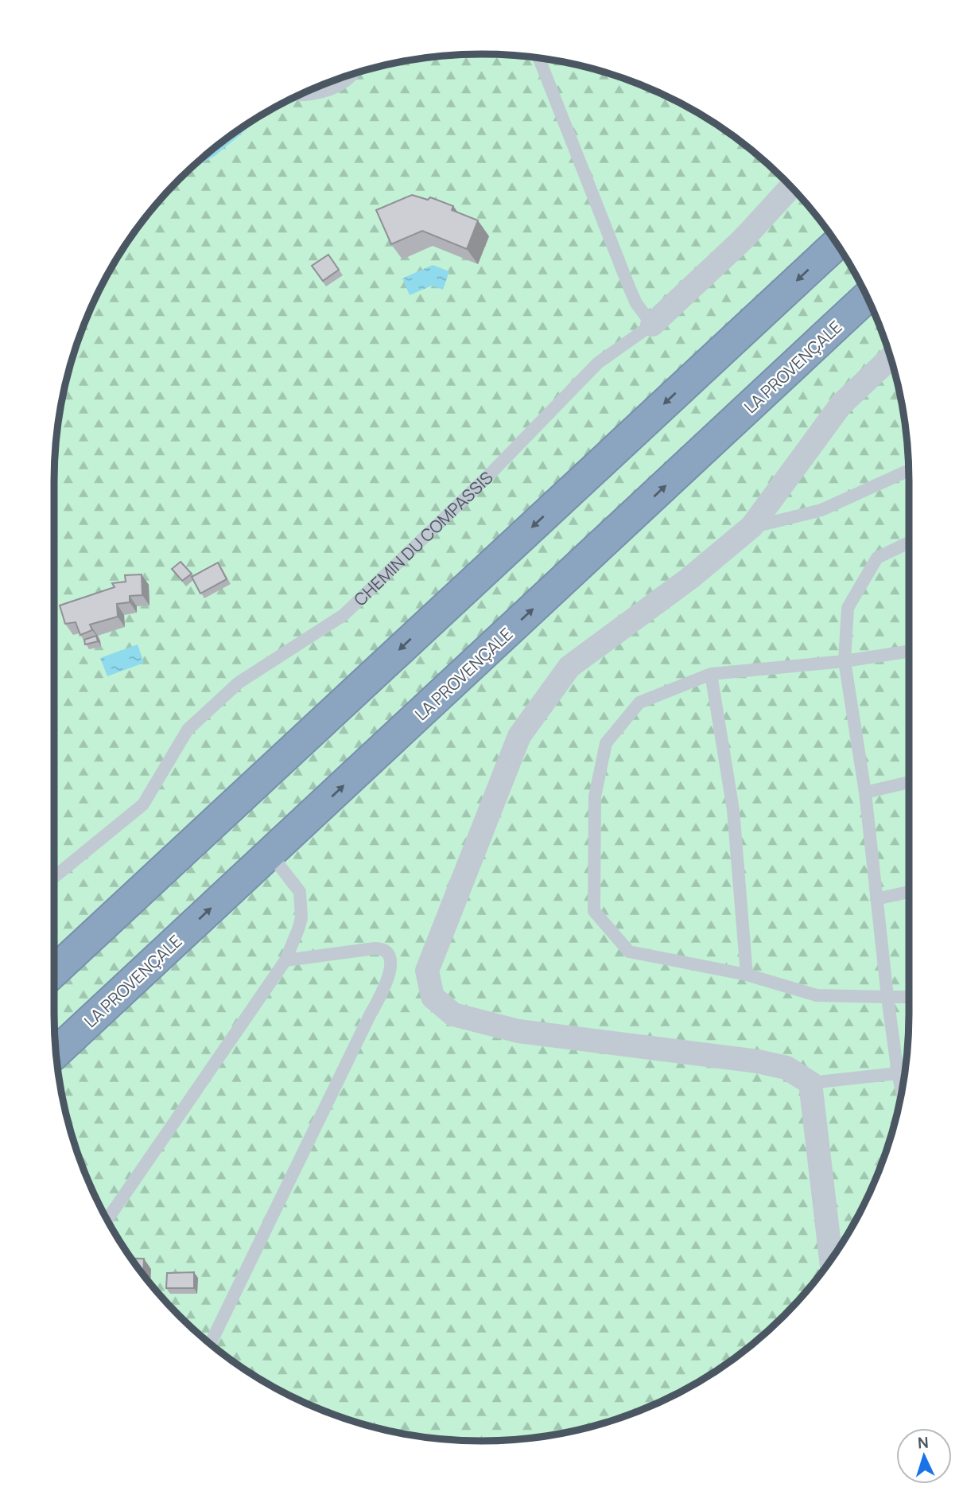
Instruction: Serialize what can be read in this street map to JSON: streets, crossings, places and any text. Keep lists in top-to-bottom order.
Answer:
{
  "streets": {
    "highway": ["LA PROVENÇALE"],
    "street": ["CHEMIN DU COMPASSIS"]
  },
  "north": "top"
}
